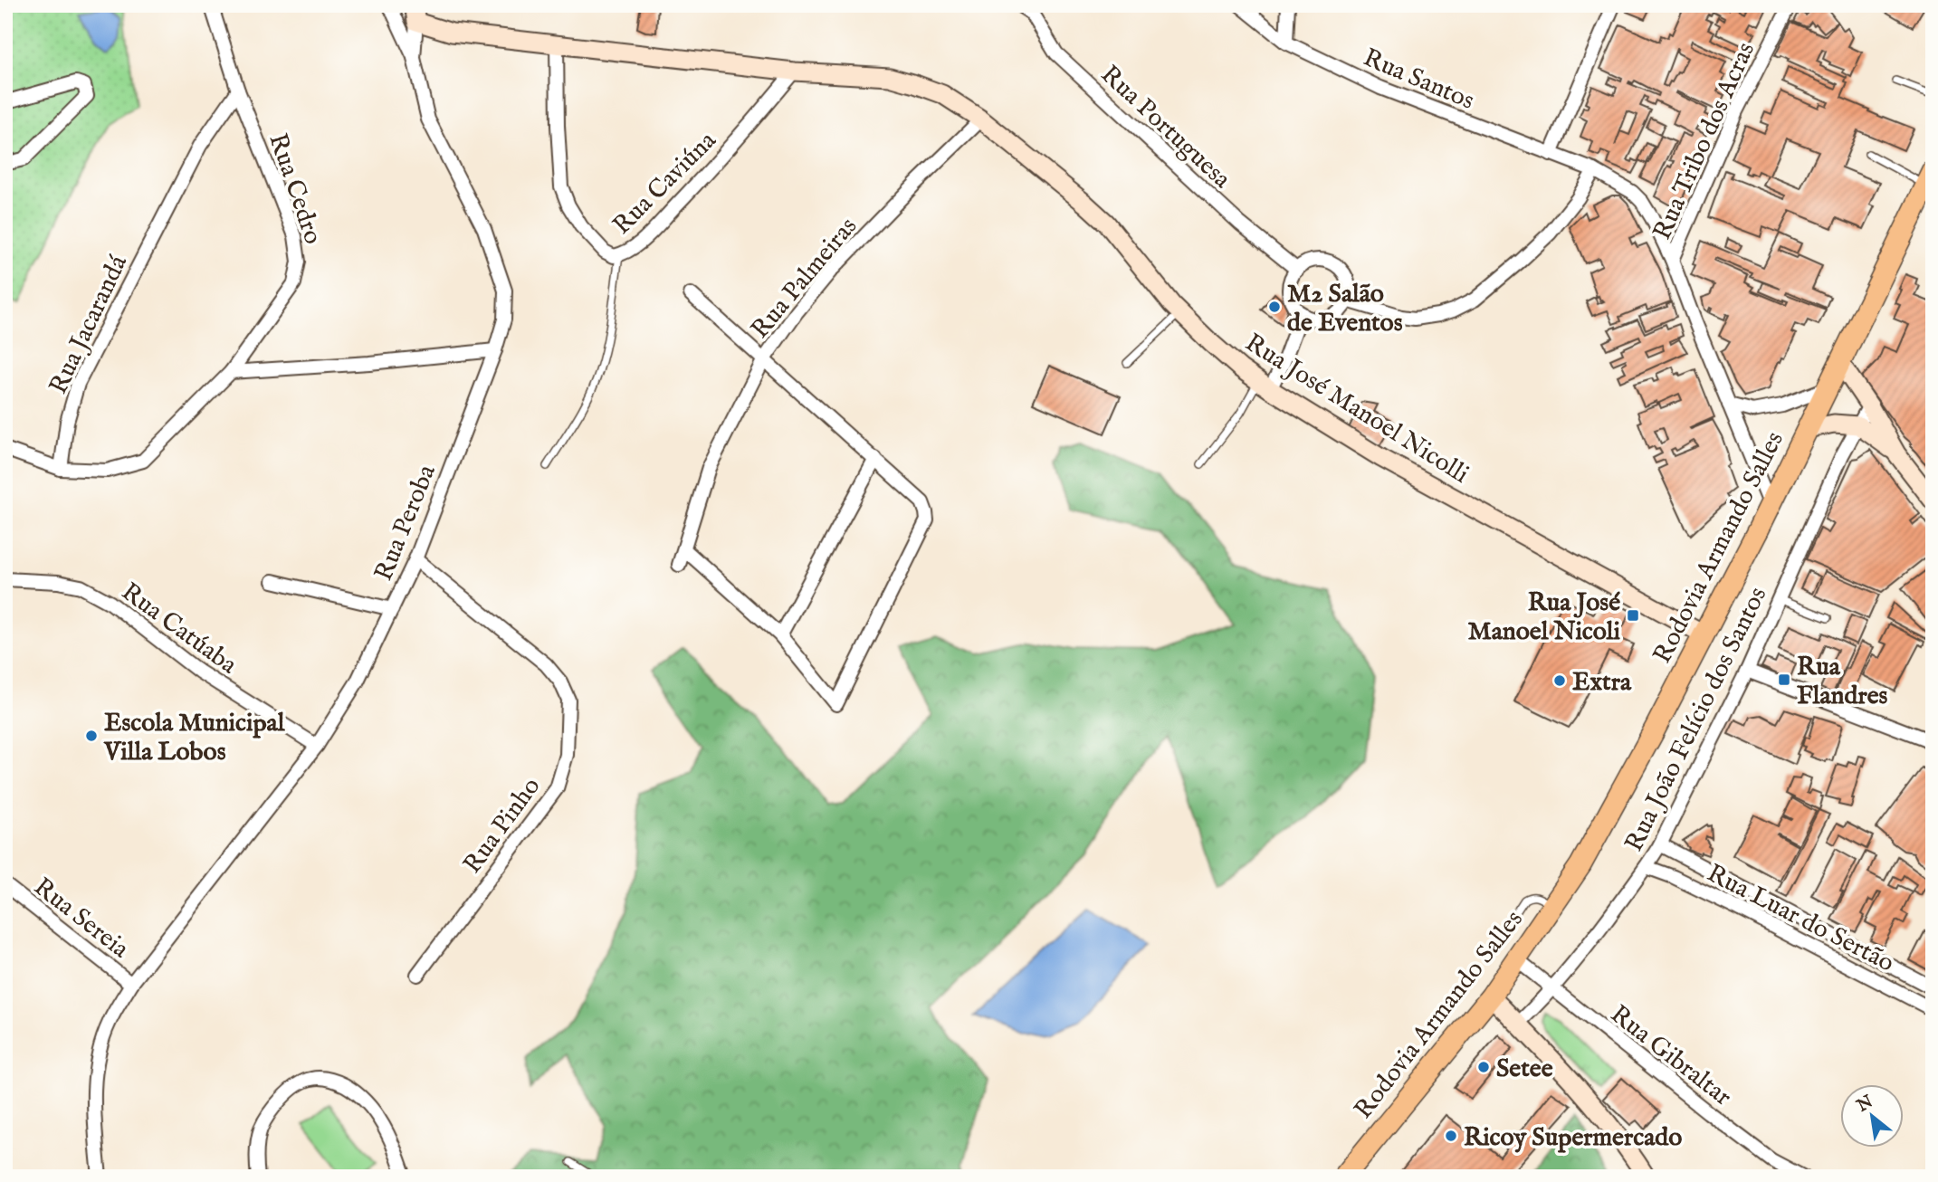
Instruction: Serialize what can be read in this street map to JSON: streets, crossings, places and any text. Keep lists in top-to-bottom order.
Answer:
{
  "streets": {
    "main road": ["Rua José Manoel Nicolli", "Rodovia Armando Salles"],
    "street": [
      "Rua Santos",
      "Rua Portuguesa",
      "Rua Tribo dos Acras",
      "Rua Caviúna",
      "Rua Cedro",
      "Rua Palmeiras",
      "Rua Jacarandá",
      "Rua Peroba",
      "Rua Catúaba",
      "Rua João Felício dos Santos",
      "Rua Pinho",
      "Rua Sereia",
      "Rua Luar do Sertão",
      "Rua Gibraltar"
    ]
  },
  "crossings": [
    ["Rua Santos", "Rua Tribo dos Acras"],
    ["Rua Santos", "Rodovia Armando Salles"],
    ["Rua Caviúna", "Rua José Manoel Nicolli"],
    ["Rua Cedro", "Rua Jacarandá"],
    ["Rua Palmeiras", "Rua José Manoel Nicolli"],
    ["Rua José Manoel Nicolli", "Rua Peroba"],
    ["Rua José Manoel Nicolli", "Rodovia Armando Salles"],
    ["Rua Peroba", "Rua Catúaba"],
    ["Rua Peroba", "Rua Pinho"],
    ["Rua Peroba", "Rua Sereia"],
    ["Rodovia Armando Salles", "Rua Gibraltar"],
    ["Rua João Felício dos Santos", "Rua Luar do Sertão"],
    ["Rua João Felício dos Santos", "Rua Gibraltar"]
  ],
  "places": {
    "other": [
      "M2 Salão de Eventos",
      "Extra",
      "Escola Municipal Villa Lobos",
      "Setee",
      "Ricoy Supermercado"
    ],
    "transit": ["Rua José Manoel Nicoli", "Rua Flandres"]
  },
  "north": "top left"
}
